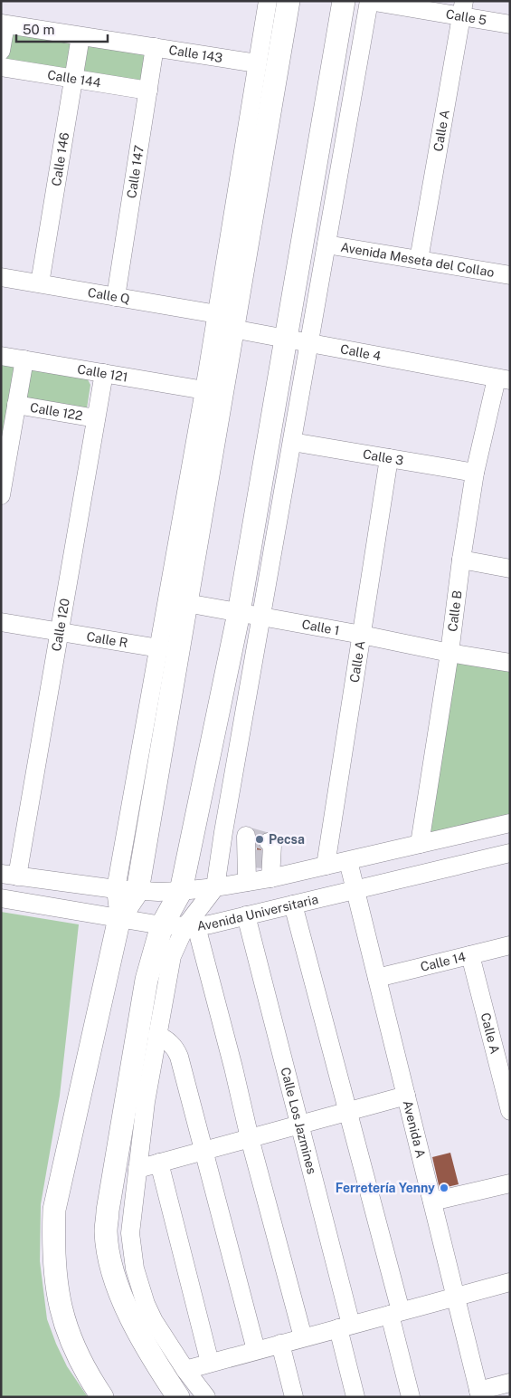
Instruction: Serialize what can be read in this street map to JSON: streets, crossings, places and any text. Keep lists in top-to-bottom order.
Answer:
{
  "streets": {
    "street": [
      "Calle 5",
      "Calle 143",
      "Calle 144",
      "Calle A",
      "Calle 146",
      "Calle 147",
      "Avenida Meseta del Collao",
      "Calle Q",
      "Calle 4",
      "Calle 121",
      "Calle 122",
      "Calle 3",
      "Calle B",
      "Calle 120",
      "Calle 1",
      "Calle R",
      "Avenida Universitaria",
      "Calle 14",
      "Calle Los Jazmines",
      "Avenida A"
    ]
  },
  "crossings": [
    ["Calle 5", "Calle A"],
    ["Calle 143", "Calle 146"],
    ["Calle 143", "Calle 147"],
    ["Calle 144", "Calle 146"],
    ["Calle 144", "Calle 147"],
    ["Calle A", "Avenida Meseta del Collao"],
    ["Calle A", "Calle 3"],
    ["Calle A", "Calle 1"],
    ["Calle A", "Calle 14"],
    ["Calle 146", "Calle Q"],
    ["Calle 147", "Calle Q"],
    ["Calle Q", "Calle 4"],
    ["Calle 4", "Calle B"],
    ["Calle 121", "Calle 120"],
    ["Calle 122", "Calle 120"],
    ["Calle 3", "Calle B"],
    ["Calle B", "Calle 1"],
    ["Calle 120", "Calle R"],
    ["Avenida Universitaria", "Calle Los Jazmines"],
    ["Avenida Universitaria", "Avenida A"],
    ["Calle 14", "Avenida A"]
  ],
  "places": ["Pecsa", "Ferretería Yenny"],
  "scale_bar": "50 m"
}
